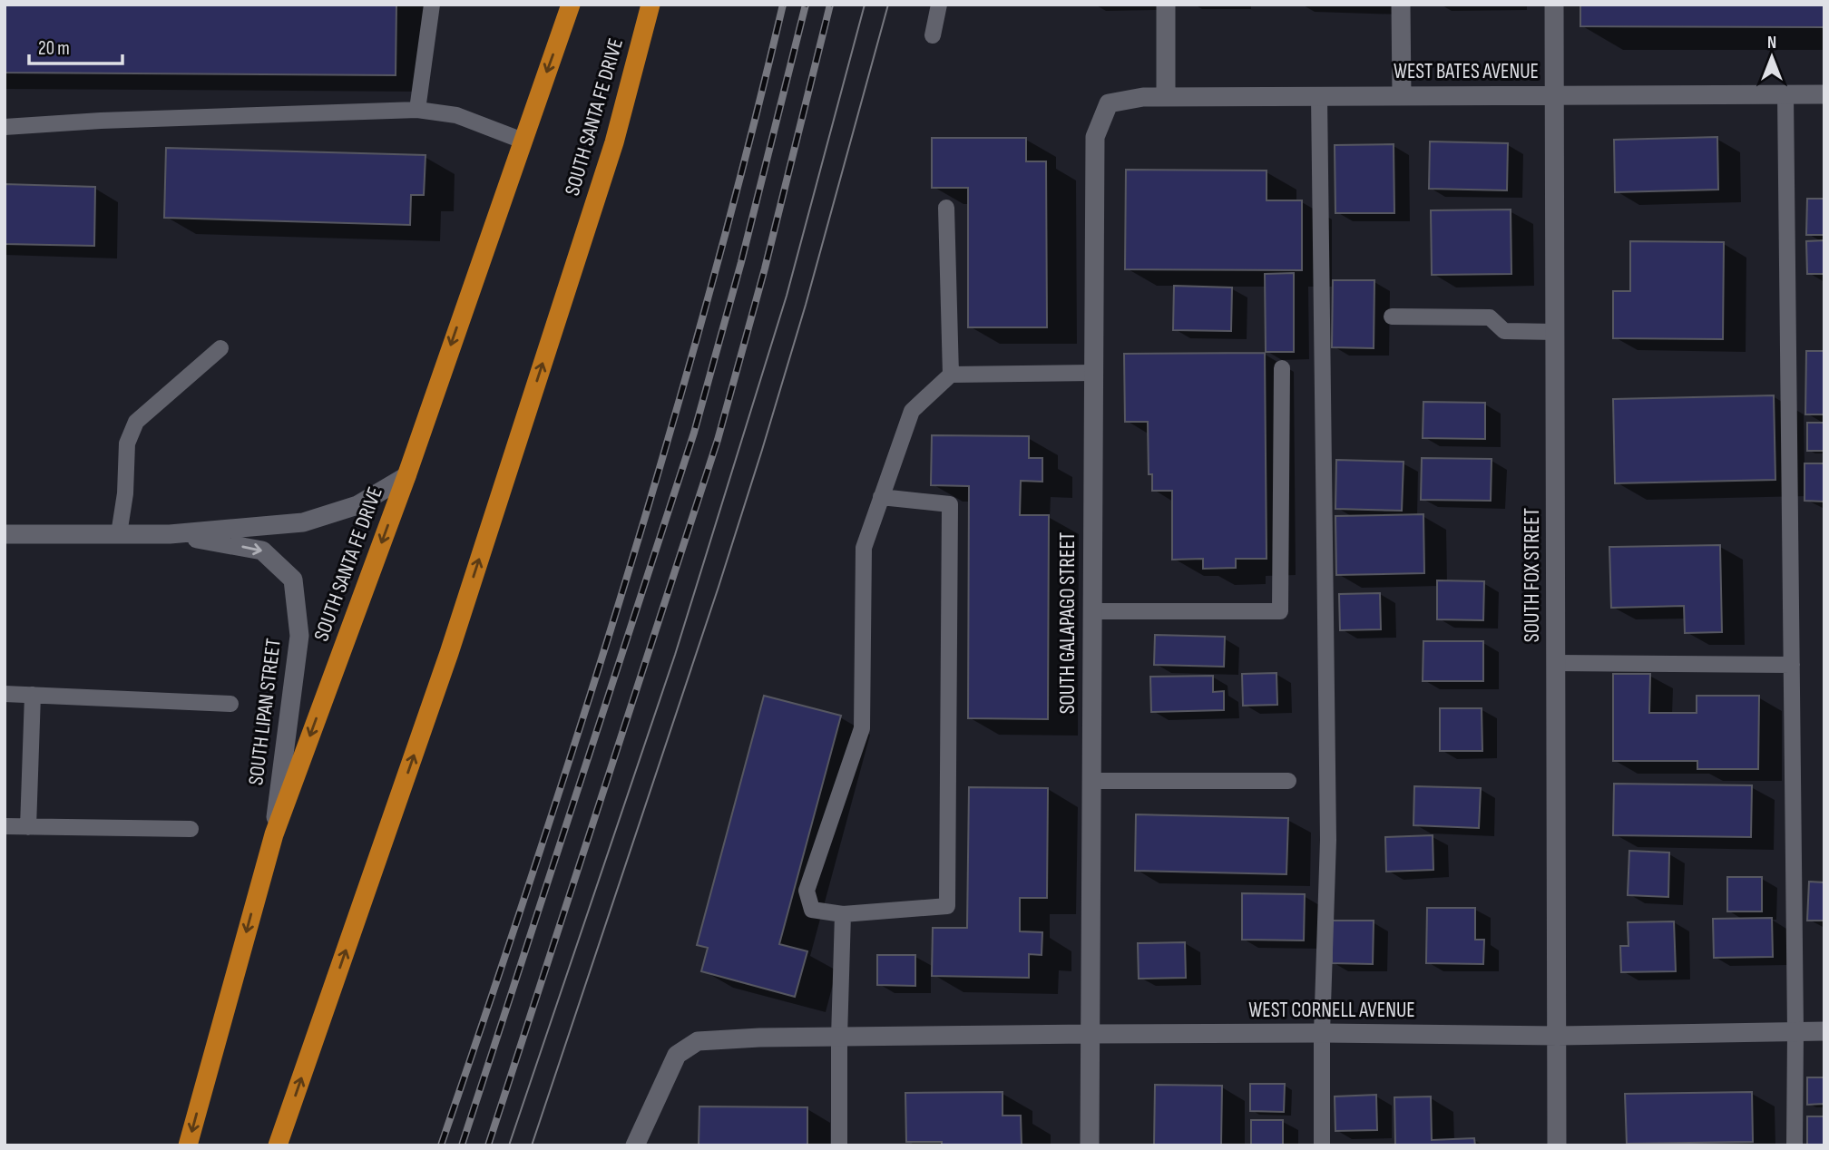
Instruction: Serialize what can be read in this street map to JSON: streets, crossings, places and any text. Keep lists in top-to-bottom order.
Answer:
{
  "streets": {
    "highway": ["SOUTH SANTA FE DRIVE"],
    "street": [
      "WEST BATES AVENUE",
      "SOUTH FOX STREET",
      "SOUTH GALAPAGO STREET",
      "SOUTH LIPAN STREET",
      "WEST CORNELL AVENUE"
    ]
  },
  "crossings": [
    ["WEST BATES AVENUE", "SOUTH FOX STREET"],
    ["WEST BATES AVENUE", "SOUTH GALAPAGO STREET"],
    ["SOUTH SANTA FE DRIVE", "SOUTH LIPAN STREET"],
    ["SOUTH FOX STREET", "WEST CORNELL AVENUE"],
    ["SOUTH GALAPAGO STREET", "WEST CORNELL AVENUE"]
  ],
  "scale_bar": "20 m",
  "north": "top"
}
